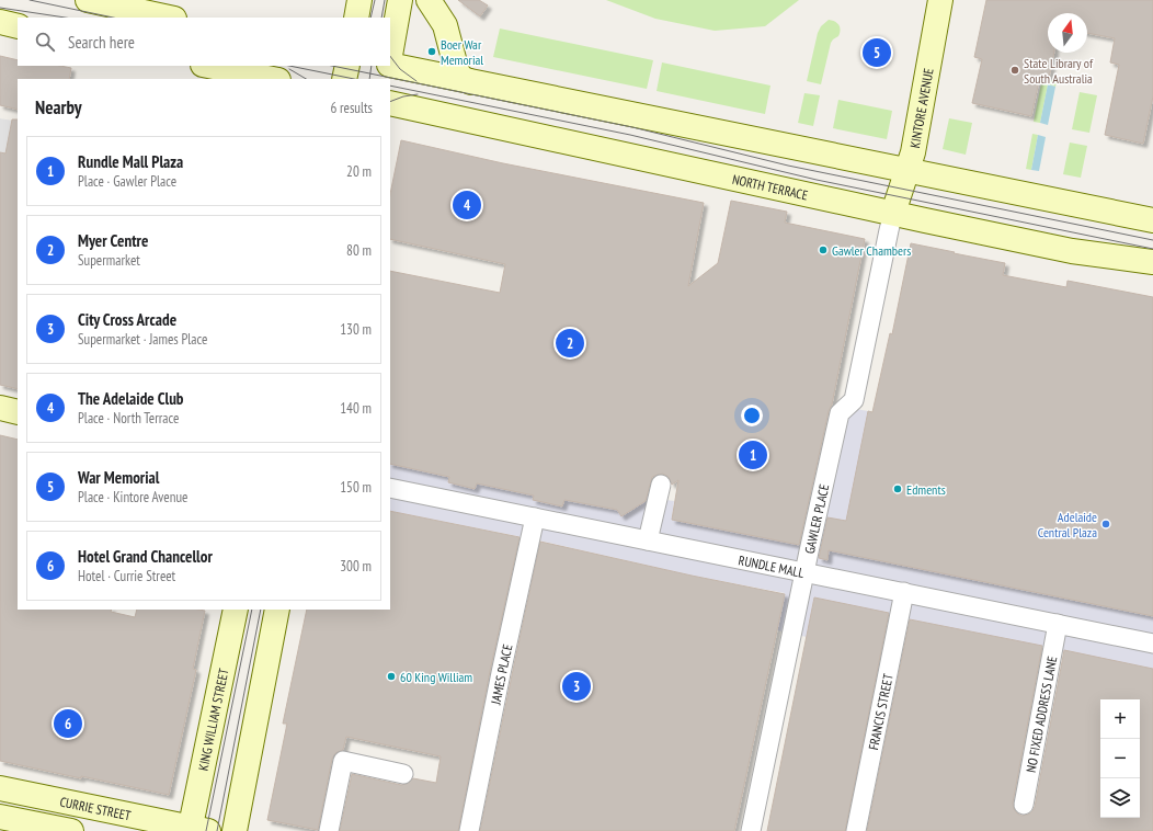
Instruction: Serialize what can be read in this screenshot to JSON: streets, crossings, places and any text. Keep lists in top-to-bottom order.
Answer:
{
  "streets": {
    "main road": [
      "KINTORE AVENUE",
      "NORTH TERRACE",
      "KING WILLIAM STREET",
      "CURRIE STREET"
    ],
    "street": [
      "GAWLER PLACE",
      "RUNDLE MALL",
      "JAMES PLACE",
      "FRANCIS STREET",
      "NO FIXED ADDRESS LANE"
    ]
  },
  "crossings": [
    ["KINTORE AVENUE", "NORTH TERRACE"],
    ["KINTORE AVENUE", "GAWLER PLACE"],
    ["NORTH TERRACE", "GAWLER PLACE"],
    ["GAWLER PLACE", "RUNDLE MALL"],
    ["RUNDLE MALL", "JAMES PLACE"],
    ["RUNDLE MALL", "FRANCIS STREET"],
    ["RUNDLE MALL", "NO FIXED ADDRESS LANE"],
    ["KING WILLIAM STREET", "CURRIE STREET"]
  ],
  "places": [
    "Boer War Memorial",
    "State Library of South Australia",
    "Gawler Chambers",
    "Edments",
    "Adelaide Central Plaza",
    "60 King William"
  ],
  "north": "top",
  "page": {
    "search": "Search here",
    "pins": [
      "5",
      "4",
      "2",
      "1",
      "3",
      "6"
    ],
    "heading": ["Nearby", "6 results"],
    "list": [
      {
        "mark": "1",
        "name": "Rundle Mall Plaza",
        "note": "Place · Gawler Place",
        "value": "20 m"
      },
      {
        "mark": "2",
        "name": "Myer Centre",
        "note": "Supermarket",
        "value": "80 m"
      },
      {
        "mark": "3",
        "name": "City Cross Arcade",
        "note": "Supermarket · James Place",
        "value": "130 m"
      },
      {
        "mark": "4",
        "name": "The Adelaide Club",
        "note": "Place · North Terrace",
        "value": "140 m"
      },
      {
        "mark": "5",
        "name": "War Memorial",
        "note": "Place · Kintore Avenue",
        "value": "150 m"
      },
      {
        "mark": "6",
        "name": "Hotel Grand Chancellor",
        "note": "Hotel · Currie Street",
        "value": "300 m"
      }
    ],
    "map_buttons": ["+", "−"]
  }
}
